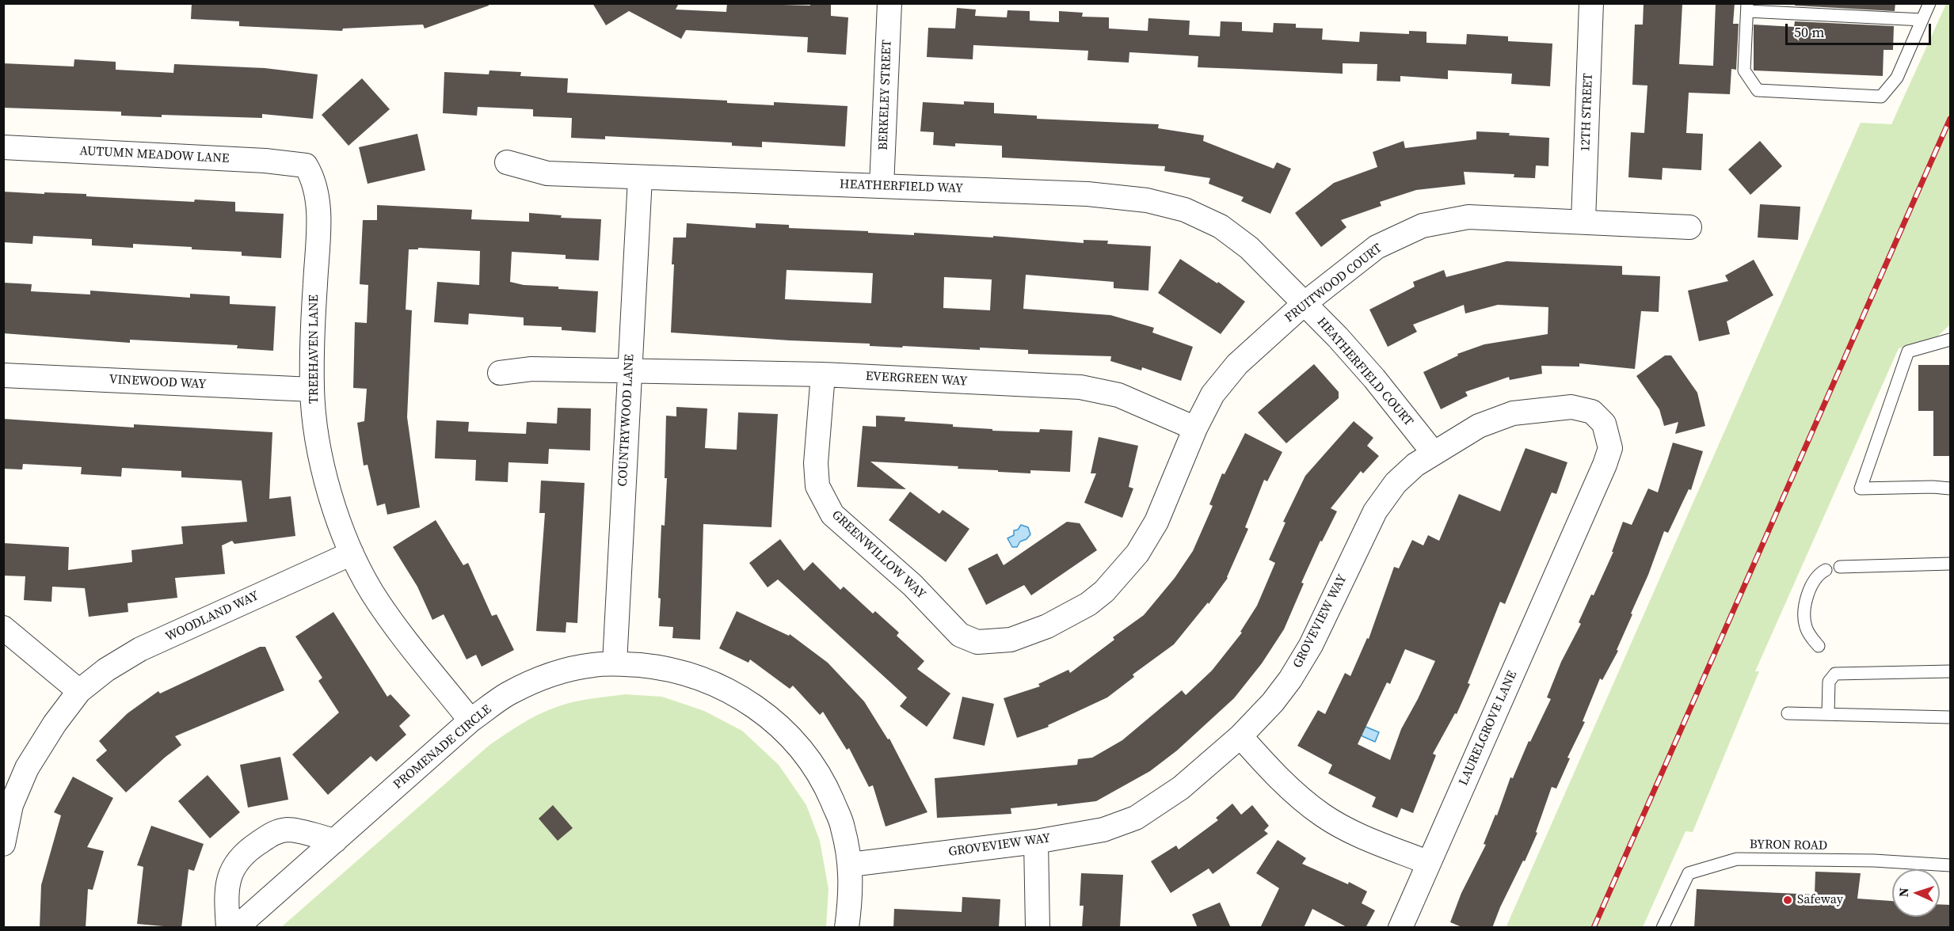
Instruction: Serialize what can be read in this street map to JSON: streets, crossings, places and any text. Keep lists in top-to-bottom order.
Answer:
{
  "streets": {
    "street": [
      "BERKELEY STREET",
      "12TH STREET",
      "AUTUMN MEADOW LANE",
      "HEATHERFIELD WAY",
      "FRUITWOOD COURT",
      "TREEHAVEN LANE",
      "HEATHERFIELD COURT",
      "EVERGREEN WAY",
      "VINEWOOD WAY",
      "COUNTRYWOOD LANE",
      "GREENWILLOW WAY",
      "WOODLAND WAY",
      "GROVEVIEW WAY",
      "LAURELGROVE LANE",
      "PROMENADE CIRCLE"
    ],
    "lane": ["BYRON ROAD"]
  },
  "crossings": [
    ["BERKELEY STREET", "HEATHERFIELD WAY"],
    ["12TH STREET", "FRUITWOOD COURT"],
    ["AUTUMN MEADOW LANE", "TREEHAVEN LANE"],
    ["HEATHERFIELD WAY", "HEATHERFIELD COURT"],
    ["HEATHERFIELD WAY", "COUNTRYWOOD LANE"],
    ["FRUITWOOD COURT", "HEATHERFIELD COURT"],
    ["FRUITWOOD COURT", "EVERGREEN WAY"],
    ["FRUITWOOD COURT", "GREENWILLOW WAY"],
    ["TREEHAVEN LANE", "VINEWOOD WAY"],
    ["TREEHAVEN LANE", "WOODLAND WAY"],
    ["TREEHAVEN LANE", "PROMENADE CIRCLE"],
    ["HEATHERFIELD COURT", "GROVEVIEW WAY"],
    ["EVERGREEN WAY", "COUNTRYWOOD LANE"],
    ["EVERGREEN WAY", "GREENWILLOW WAY"],
    ["COUNTRYWOOD LANE", "PROMENADE CIRCLE"],
    ["GROVEVIEW WAY", "LAURELGROVE LANE"],
    ["GROVEVIEW WAY", "PROMENADE CIRCLE"]
  ],
  "places": ["Safeway"],
  "scale_bar": "50 m",
  "north": "left"
}
